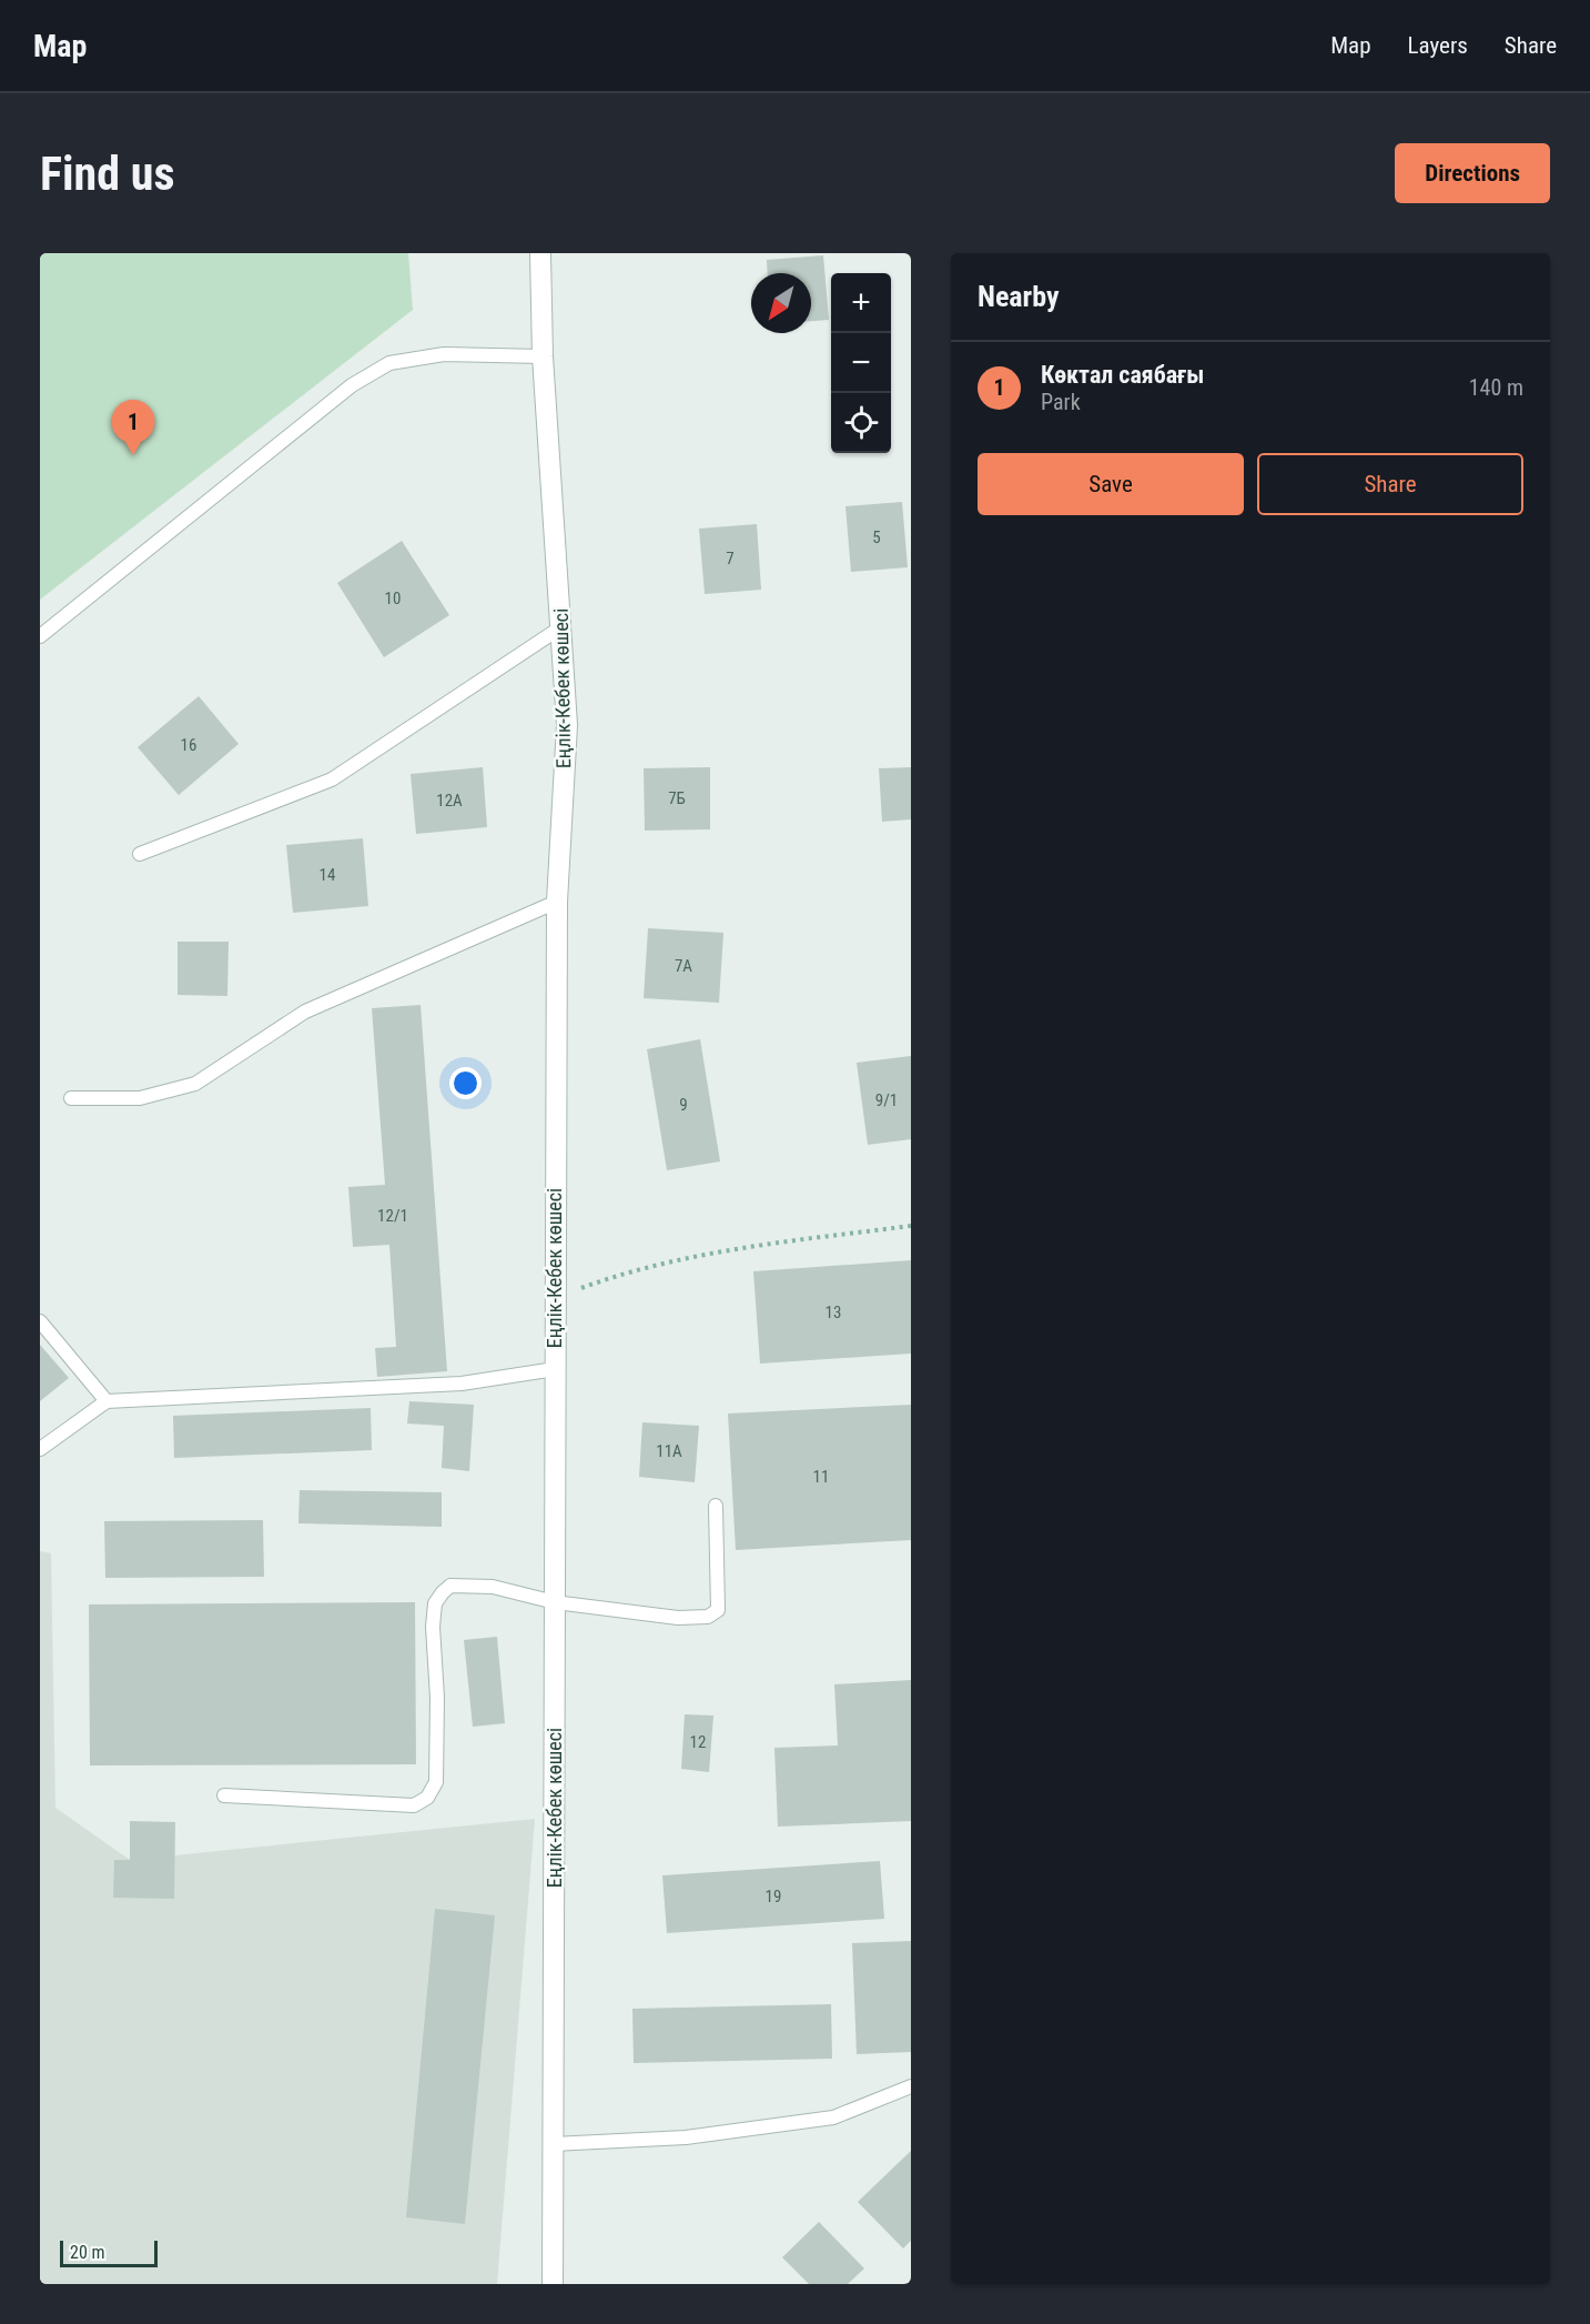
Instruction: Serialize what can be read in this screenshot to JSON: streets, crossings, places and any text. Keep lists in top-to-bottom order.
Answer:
{
  "streets": {
    "street": ["Еңлік-Кебек көшесі"]
  },
  "house_numbers": [
    "5",
    "7",
    "10",
    "16",
    "7Б",
    "12А",
    "14",
    "7А",
    "9/1",
    "9",
    "12/1",
    "13",
    "11А",
    "11",
    "12",
    "19"
  ],
  "scale_bar": "20 m",
  "north": "bottom left",
  "page": {
    "header": "Map",
    "nav": ["Map", "Layers", "Share"],
    "buttons": [
      "Directions",
      ["Save", "Share"]
    ],
    "title": "Find us",
    "heading": "Nearby",
    "map_buttons": ["+", "−"],
    "list": [
      {
        "mark": "1",
        "name": "Көктал саябағы",
        "note": "Park",
        "value": "140 m"
      }
    ],
    "pins": "1",
    "scale": "20 m"
  }
}
